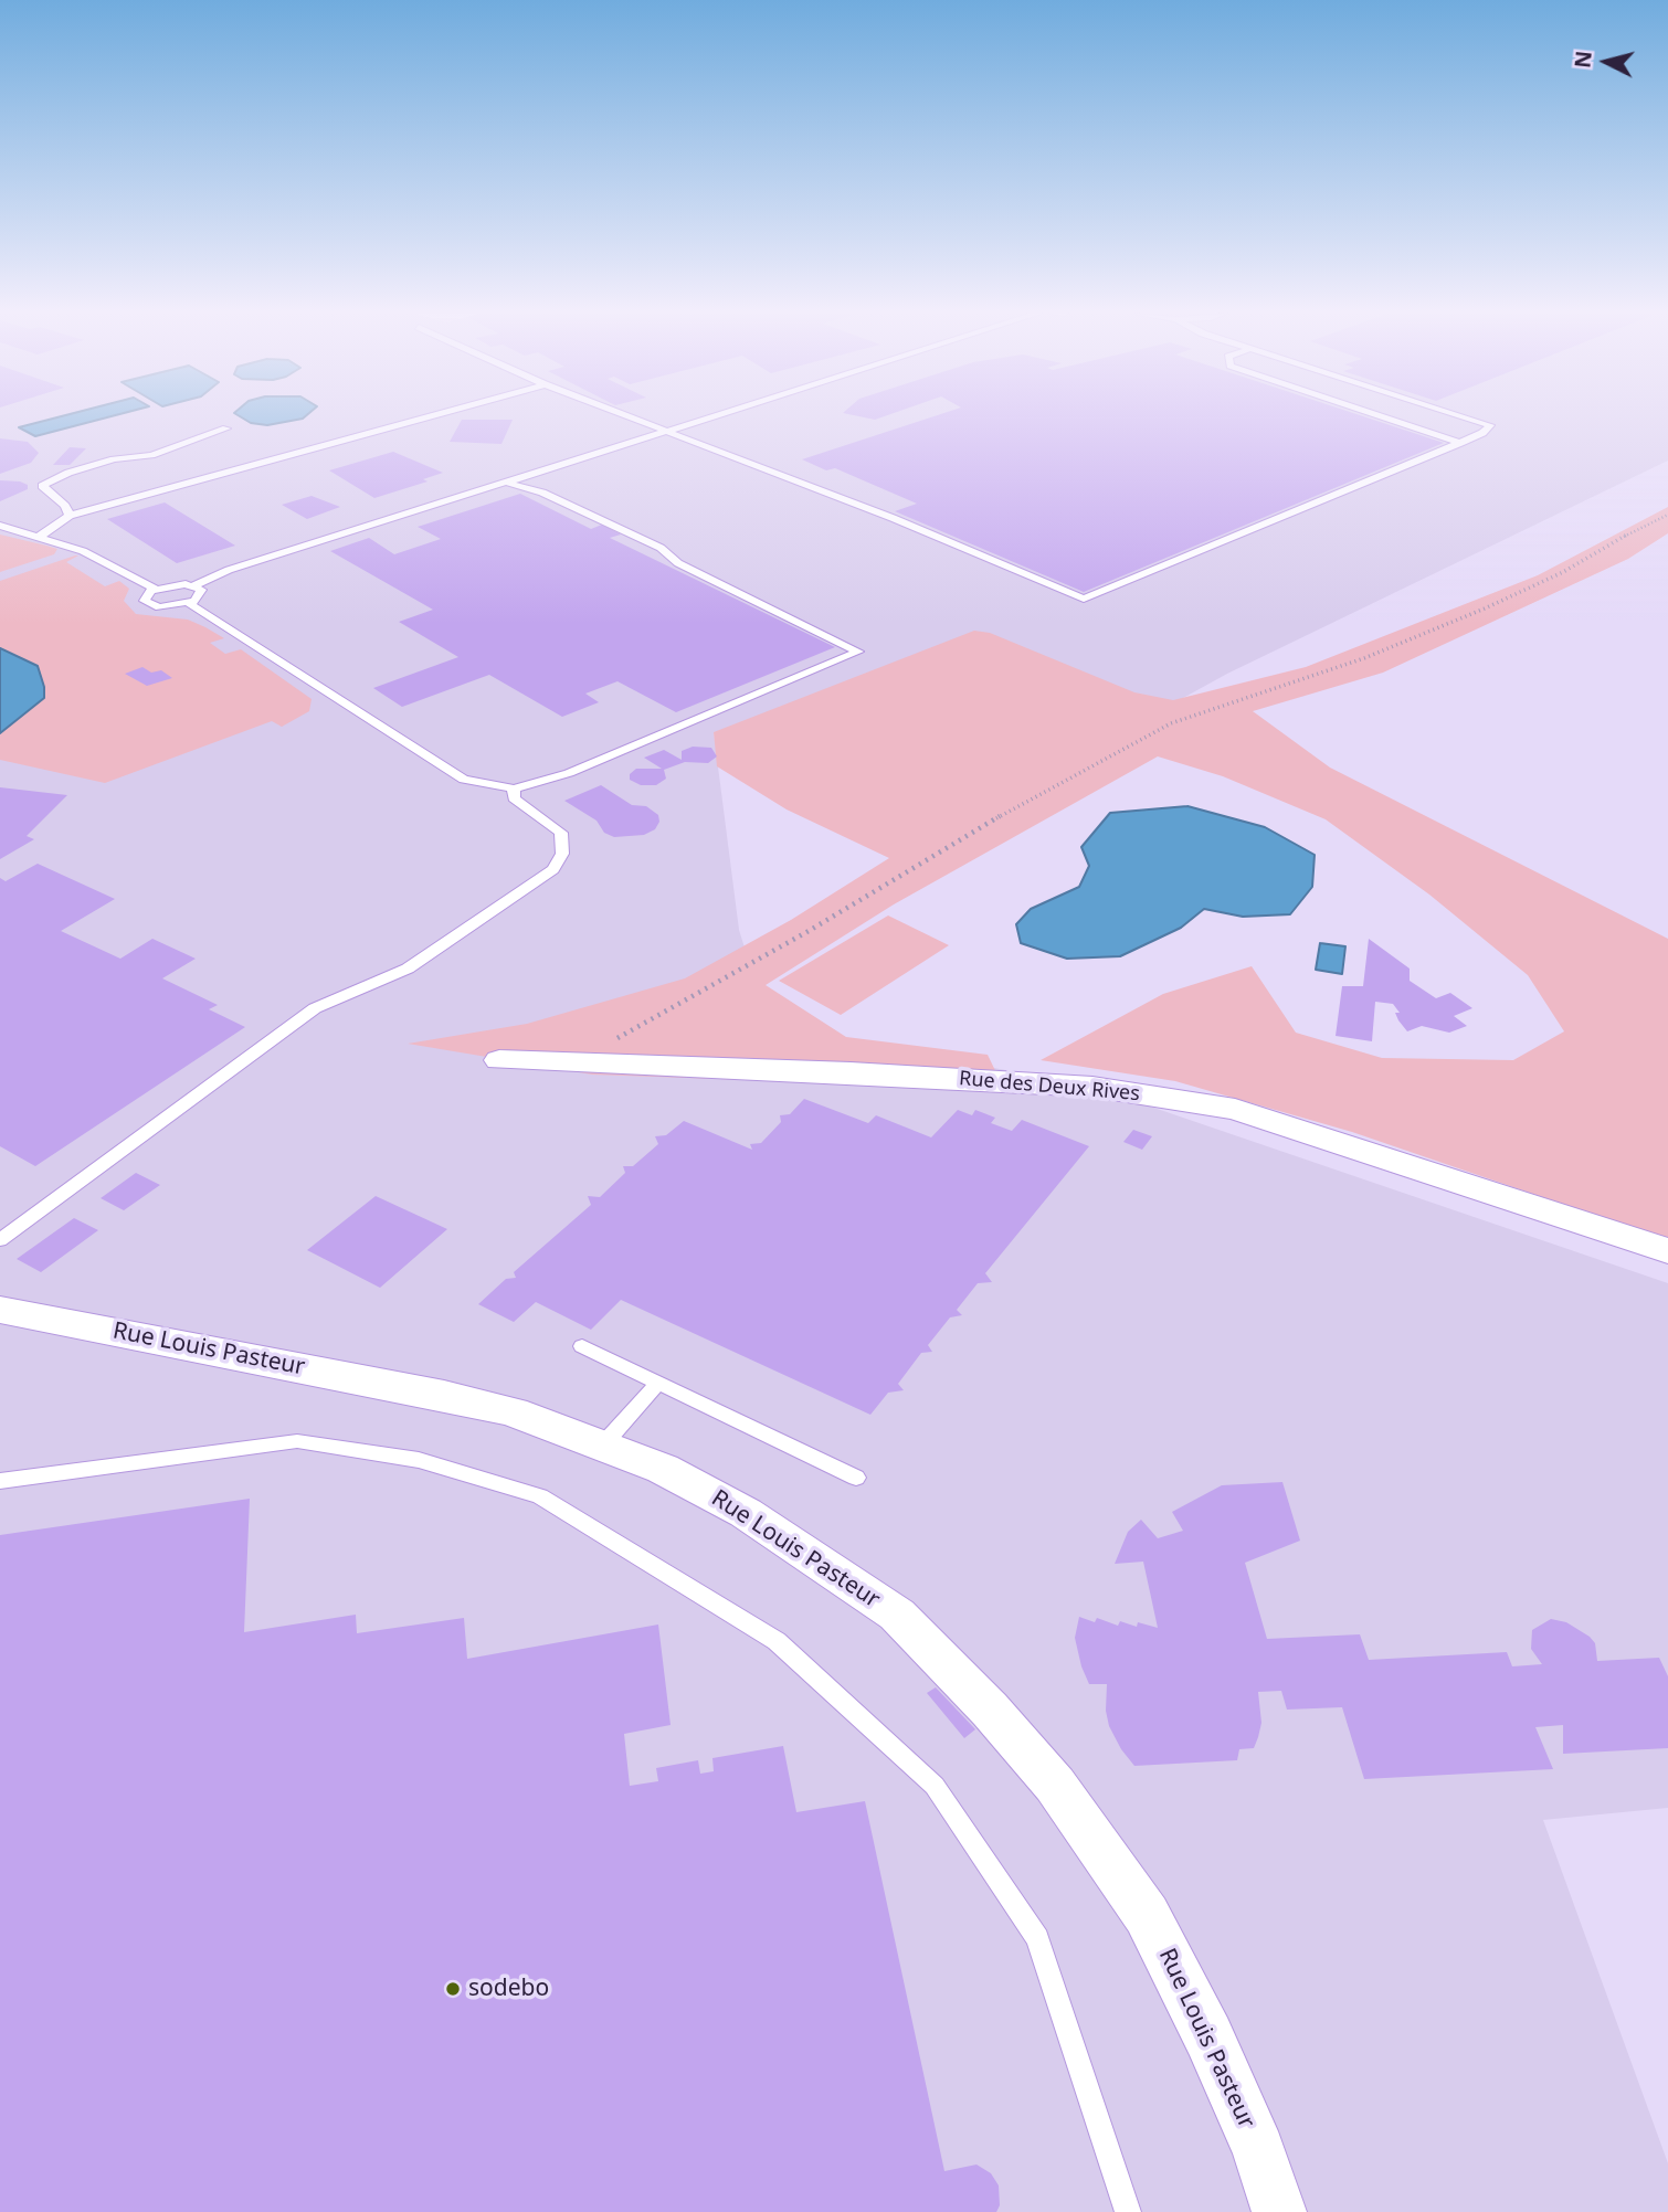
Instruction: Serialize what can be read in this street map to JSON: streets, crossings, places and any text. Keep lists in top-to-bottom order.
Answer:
{
  "streets": {
    "street": ["Rue des Deux Rives", "Rue Louis Pasteur"]
  },
  "places": ["sodebo"],
  "north": "left"
}
